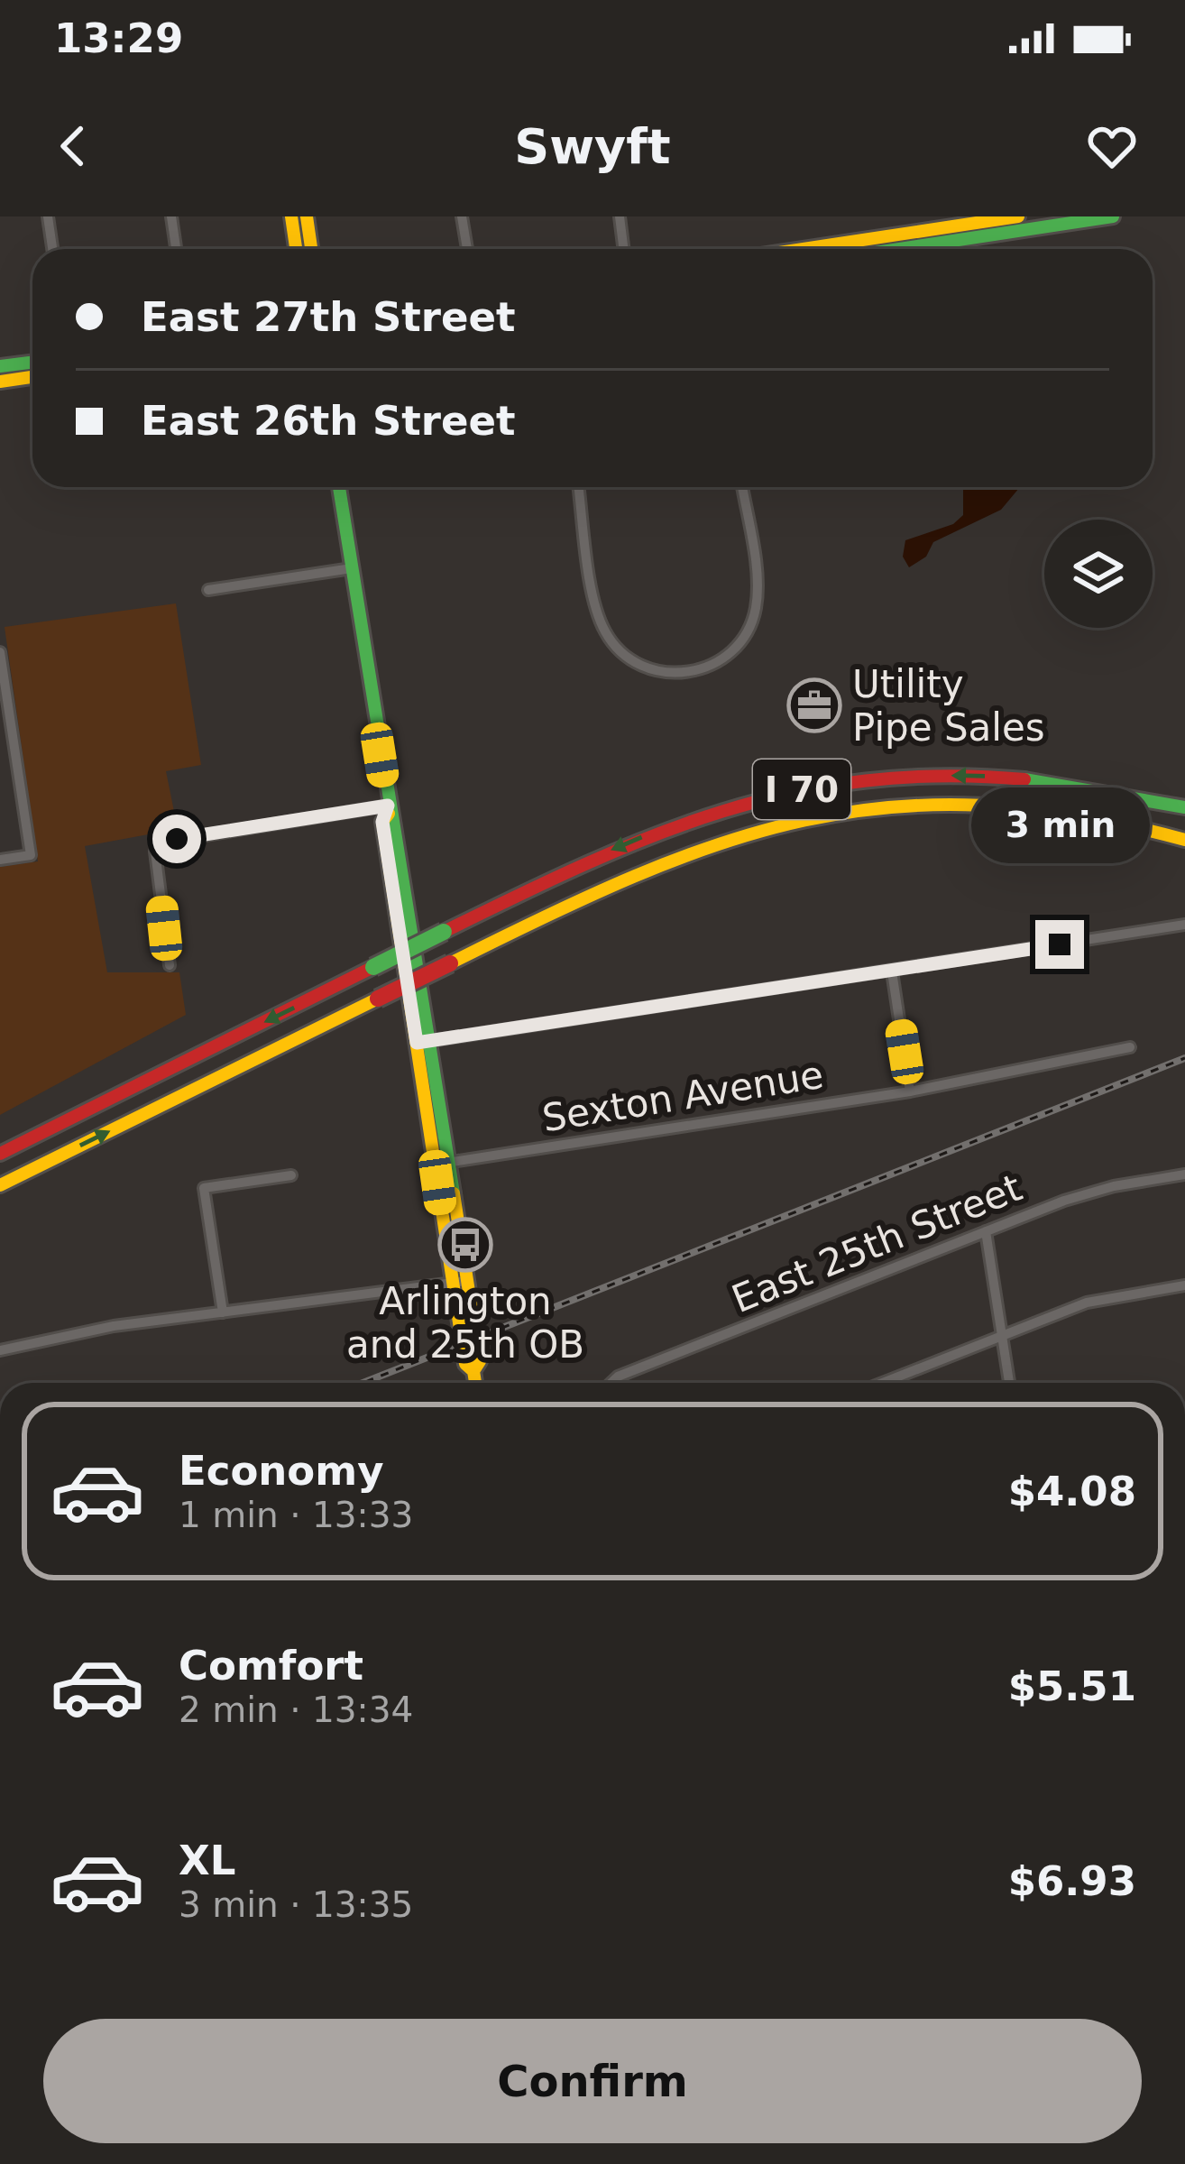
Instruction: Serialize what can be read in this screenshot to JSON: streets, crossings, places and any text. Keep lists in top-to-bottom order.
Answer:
{
  "streets": {
    "main road": ["I 70"],
    "street": ["Sexton Avenue", "East 25th Street"]
  },
  "places": {
    "office": ["Utility Pipe Sales"],
    "bus stop": ["Arlington and 25th OB"]
  },
  "page": {
    "status": "13:29",
    "header": "Swyft",
    "banner": ["East 27th Street", "East 26th Street"],
    "bubble": "3 min",
    "list": [
      {
        "name": "Economy",
        "note": "1 min · 13:33",
        "value": "$4.08"
      },
      {
        "name": "Comfort",
        "note": "2 min · 13:34",
        "value": "$5.51"
      },
      {
        "name": "XL",
        "note": "3 min · 13:35",
        "value": "$6.93"
      }
    ],
    "buttons": "Confirm"
  }
}
